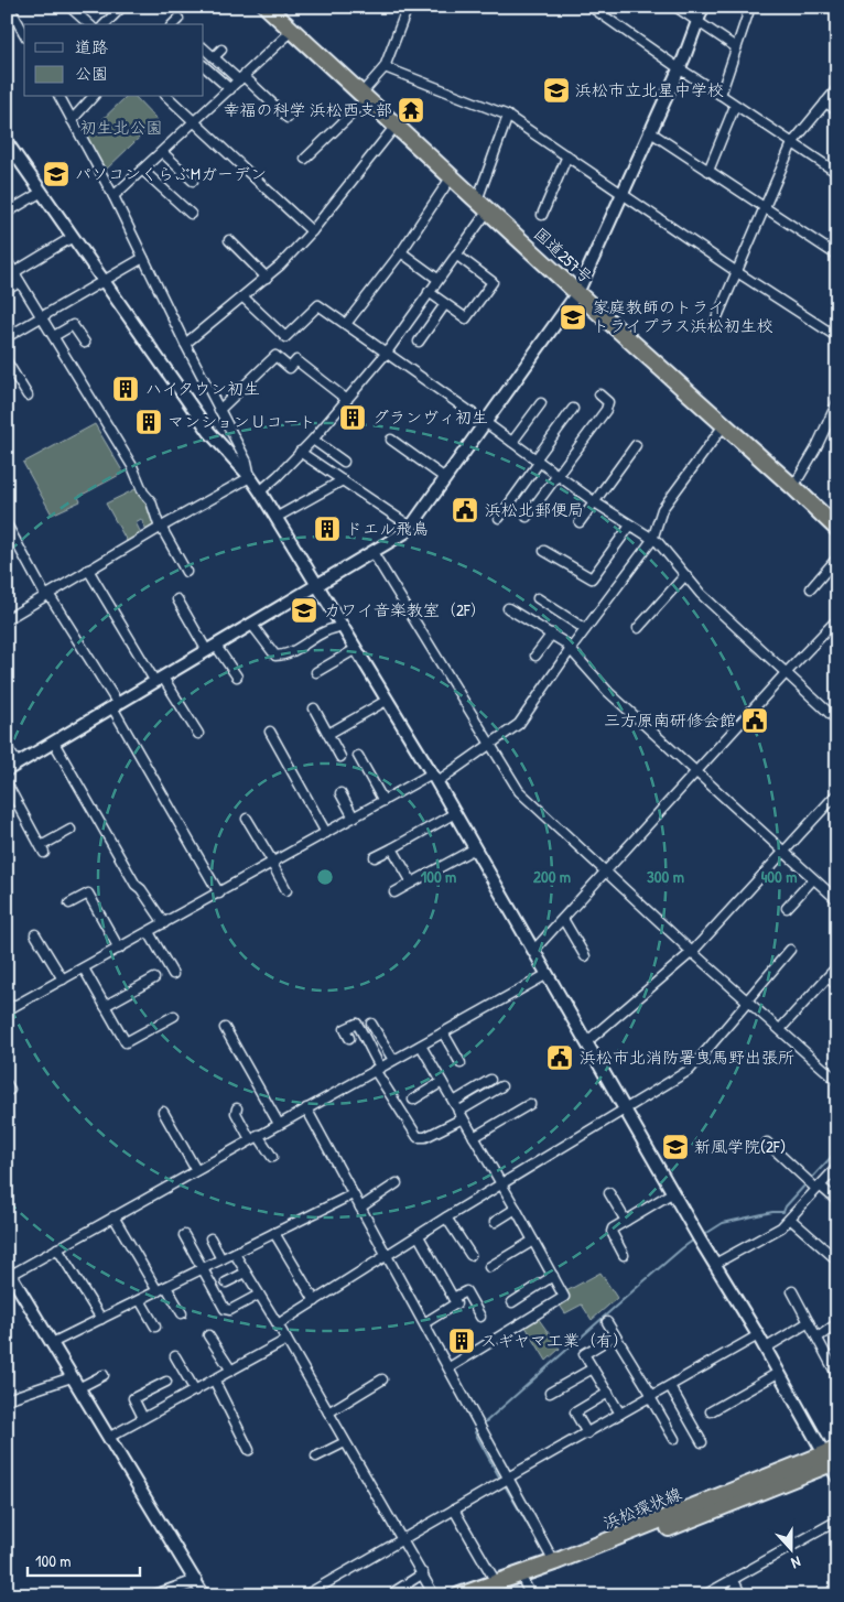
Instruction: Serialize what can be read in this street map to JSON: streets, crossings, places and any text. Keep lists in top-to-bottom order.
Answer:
{
  "streets": {
    "highway": ["国道257号", "浜松環状線"]
  },
  "parks": ["初生北公園"],
  "places": {
    "school or university": [
      "浜松市立北星中学校",
      "パソコンくらぶMガーデン",
      "家庭教師のトライ トライプラス浜松初生校",
      "カワイ音楽教室（2F）",
      "新風学院(2F)"
    ],
    "temple": ["幸福の科学 浜松西支部"],
    "building": [
      "ハイタウン初生",
      "グランヴィ初生",
      "マンションＵコート",
      "ドエル飛鳥",
      "スギヤマ工業（有）"
    ],
    "public building": ["浜松北郵便局", "三方原南研修会館", "浜松市北消防署曳馬野出張所"]
  },
  "legend": ["道路", "公園"],
  "scale_bar": "100 m",
  "north": "bottom",
  "rings": [
    "100 m",
    "200 m",
    "300 m",
    "400 m"
  ]
}
